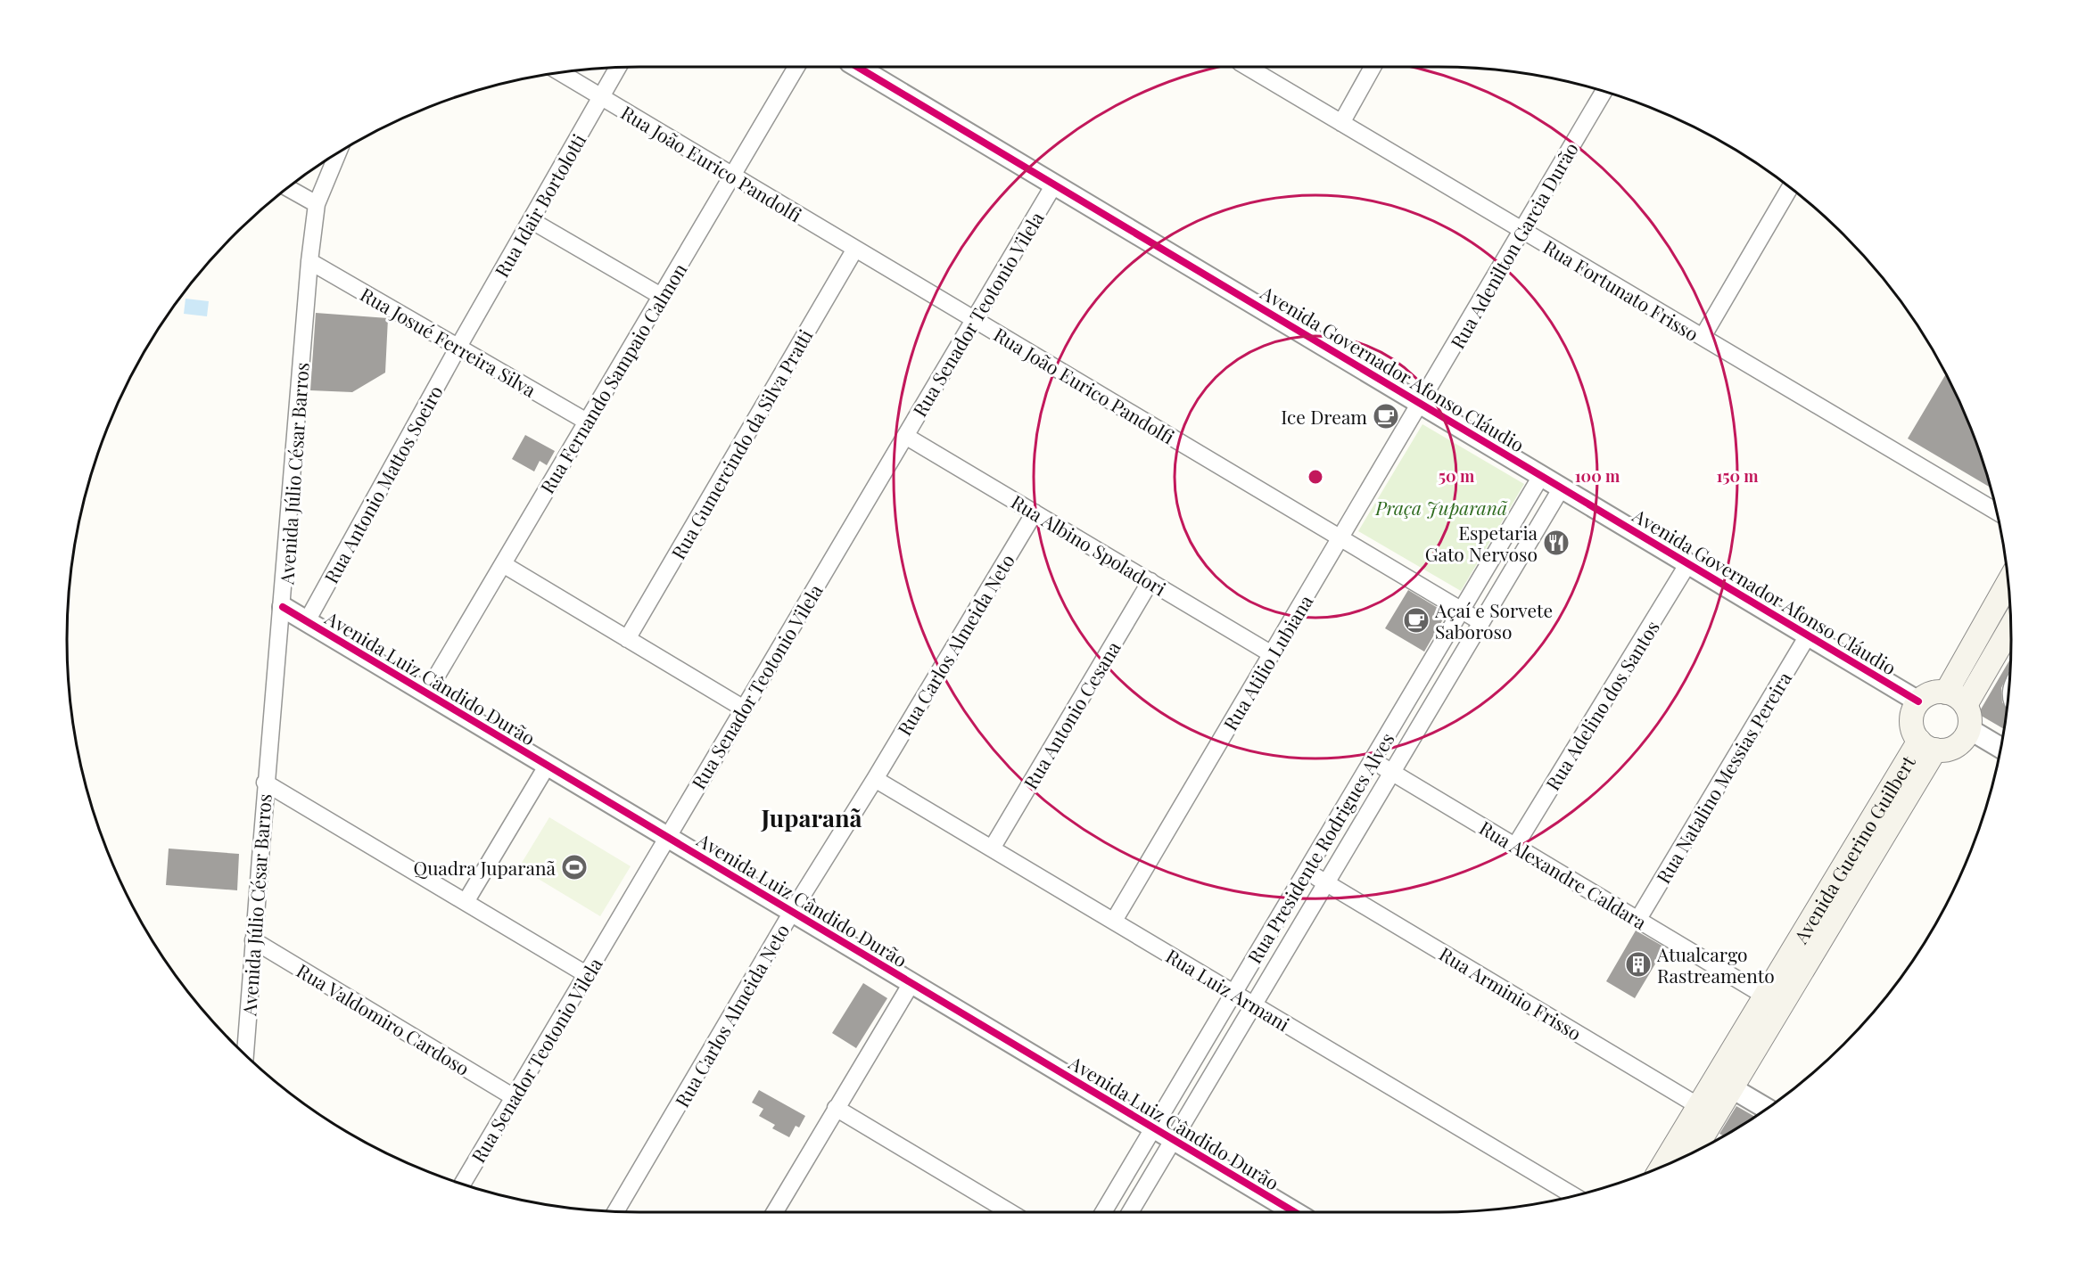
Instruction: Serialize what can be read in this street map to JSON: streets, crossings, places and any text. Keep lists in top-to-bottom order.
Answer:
{
  "streets": {
    "main road": ["Avenida Guerino Guilbert"],
    "street": [
      "Rua João Eurico Pandolfi",
      "Rua Idair Bortolotti",
      "Rua Adenilton Garcia Durão",
      "Rua Fortunato Frisso",
      "Rua Senador Teotonio Vilela",
      "Rua Josué Ferreira Silva",
      "Avenida Governador Afonso Cláudio",
      "Rua Fernando Sampaio Calmon",
      "Rua Gumercindo da Silva Pratti",
      "Avenida Júlio César Barros",
      "Rua Antonio Mattos Soeiro",
      "Rua Albino Spoladori",
      "Rua Carlos Almeida Neto",
      "Rua Atilio Lubiana",
      "Avenida Luiz Cândido Durão",
      "Rua Adelino dos Santos",
      "Rua Antonio Cesana",
      "Rua Natalino Messias Pereira",
      "Rua Presidente Rodrigues Alves",
      "Rua Alexandre Caldara",
      "Rua Luiz Armani",
      "Rua Arminio Frisso",
      "Rua Valdomiro Cardoso"
    ]
  },
  "crossings": [
    ["Rua João Eurico Pandolfi", "Rua Idair Bortolotti"],
    ["Rua João Eurico Pandolfi", "Rua Senador Teotonio Vilela"],
    ["Rua João Eurico Pandolfi", "Rua Fernando Sampaio Calmon"],
    ["Rua João Eurico Pandolfi", "Rua Gumercindo da Silva Pratti"],
    ["Rua João Eurico Pandolfi", "Rua Atilio Lubiana"],
    ["Rua João Eurico Pandolfi", "Rua Presidente Rodrigues Alves"],
    ["Rua Idair Bortolotti", "Rua Josué Ferreira Silva"],
    ["Rua Idair Bortolotti", "Rua Antonio Mattos Soeiro"],
    ["Rua Adenilton Garcia Durão", "Rua Fortunato Frisso"],
    ["Rua Adenilton Garcia Durão", "Avenida Governador Afonso Cláudio"],
    ["Rua Adenilton Garcia Durão", "Rua Atilio Lubiana"],
    ["Rua Senador Teotonio Vilela", "Avenida Governador Afonso Cláudio"],
    ["Rua Senador Teotonio Vilela", "Rua Albino Spoladori"],
    ["Rua Senador Teotonio Vilela", "Avenida Luiz Cândido Durão"],
    ["Rua Senador Teotonio Vilela", "Rua Valdomiro Cardoso"],
    ["Rua Josué Ferreira Silva", "Rua Fernando Sampaio Calmon"],
    ["Rua Josué Ferreira Silva", "Avenida Júlio César Barros"],
    ["Rua Josué Ferreira Silva", "Rua Antonio Mattos Soeiro"],
    ["Avenida Governador Afonso Cláudio", "Rua Atilio Lubiana"],
    ["Avenida Governador Afonso Cláudio", "Rua Adelino dos Santos"],
    ["Avenida Governador Afonso Cláudio", "Rua Natalino Messias Pereira"],
    ["Avenida Governador Afonso Cláudio", "Rua Presidente Rodrigues Alves"],
    ["Avenida Governador Afonso Cláudio", "Avenida Guerino Guilbert"],
    ["Rua Fernando Sampaio Calmon", "Avenida Luiz Cândido Durão"],
    ["Avenida Júlio César Barros", "Avenida Luiz Cândido Durão"],
    ["Avenida Júlio César Barros", "Rua Valdomiro Cardoso"],
    ["Rua Antonio Mattos Soeiro", "Avenida Luiz Cândido Durão"],
    ["Rua Albino Spoladori", "Rua Carlos Almeida Neto"],
    ["Rua Albino Spoladori", "Rua Atilio Lubiana"],
    ["Rua Albino Spoladori", "Rua Antonio Cesana"],
    ["Rua Carlos Almeida Neto", "Avenida Luiz Cândido Durão"],
    ["Rua Carlos Almeida Neto", "Rua Luiz Armani"],
    ["Rua Atilio Lubiana", "Rua Luiz Armani"],
    ["Avenida Luiz Cândido Durão", "Rua Presidente Rodrigues Alves"],
    ["Rua Adelino dos Santos", "Rua Alexandre Caldara"],
    ["Rua Antonio Cesana", "Rua Luiz Armani"],
    ["Rua Natalino Messias Pereira", "Rua Alexandre Caldara"],
    ["Rua Presidente Rodrigues Alves", "Rua Alexandre Caldara"],
    ["Rua Presidente Rodrigues Alves", "Rua Luiz Armani"],
    ["Rua Presidente Rodrigues Alves", "Rua Arminio Frisso"],
    ["Avenida Guerino Guilbert", "Rua Alexandre Caldara"],
    ["Avenida Guerino Guilbert", "Rua Arminio Frisso"]
  ],
  "districts": ["Juparanã"],
  "parks": ["Praça Juparanã"],
  "places": {
    "cafe": ["Ice Dream", "Açaí e Sorvete Saboroso"],
    "restaurant": ["Espetaria Gato Nervoso"],
    "sports": ["Quadra Juparanã"],
    "building": ["Atualcargo Rastreamento"]
  },
  "rings": ["50 m", "100 m", "150 m"]
}
